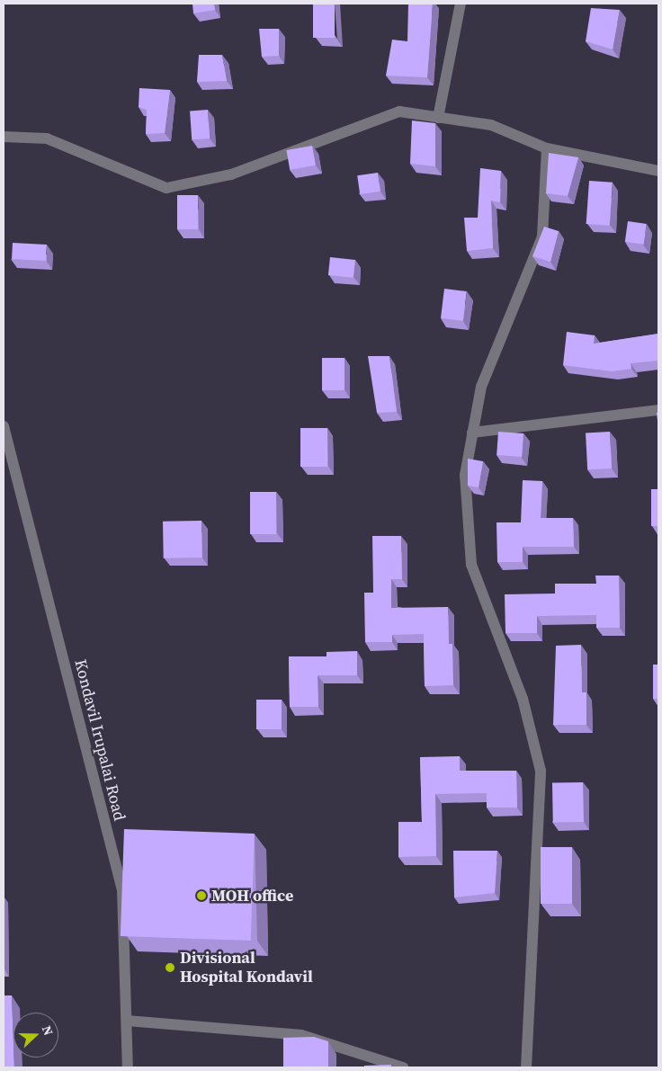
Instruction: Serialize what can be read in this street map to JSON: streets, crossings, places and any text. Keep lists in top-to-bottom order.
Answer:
{
  "streets": {
    "street": ["Kondavil Irupalai Road"]
  },
  "places": ["MOH office", "Divisional Hospital Kondavil"],
  "north": "right"
}
